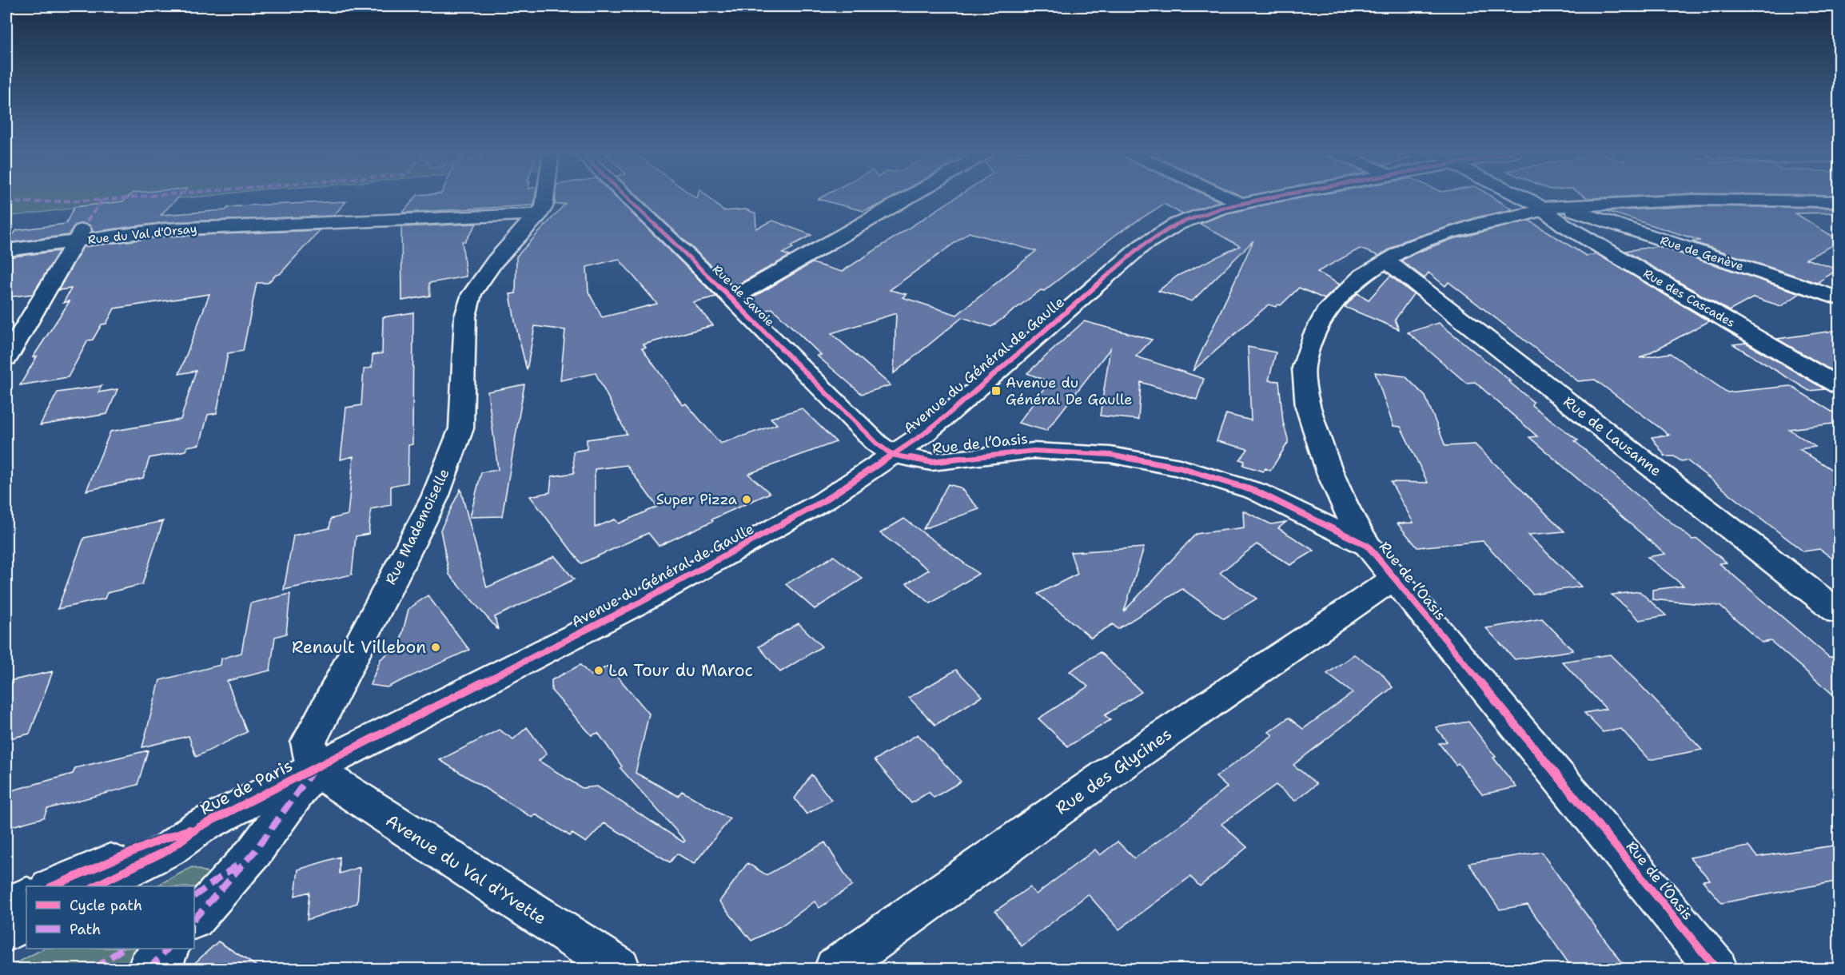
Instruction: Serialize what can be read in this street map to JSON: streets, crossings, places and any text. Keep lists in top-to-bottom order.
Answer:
{
  "streets": {
    "street": [
      "Rue du Val d'Orsay",
      "Rue de Genève",
      "Rue de Savoie",
      "Rue des Cascades",
      "Avenue du Général de Gaulle",
      "Rue de Lausanne",
      "Rue de l’Oasis",
      "Rue Mademoiselle",
      "Rue des Glycines",
      "Rue de Paris",
      "Avenue du Val d'Yvette"
    ]
  },
  "crossings": [
    ["Rue du Val d'Orsay", "Rue Mademoiselle"],
    ["Rue de Savoie", "Avenue du Général de Gaulle"],
    ["Rue de Savoie", "Rue de l’Oasis"],
    ["Avenue du Général de Gaulle", "Rue de l’Oasis"],
    ["Avenue du Général de Gaulle", "Rue Mademoiselle"],
    ["Avenue du Général de Gaulle", "Rue de Paris"],
    ["Avenue du Général de Gaulle", "Avenue du Val d'Yvette"],
    ["Rue de l’Oasis", "Rue des Glycines"],
    ["Rue Mademoiselle", "Rue de Paris"],
    ["Rue Mademoiselle", "Avenue du Val d'Yvette"],
    ["Rue de Paris", "Avenue du Val d'Yvette"]
  ],
  "places": {
    "transit": ["Avenue du Général De Gaulle"],
    "other": ["Super Pizza", "Renault Villebon", "La Tour du Maroc"]
  },
  "legend": ["Cycle path", "Path"]
}
